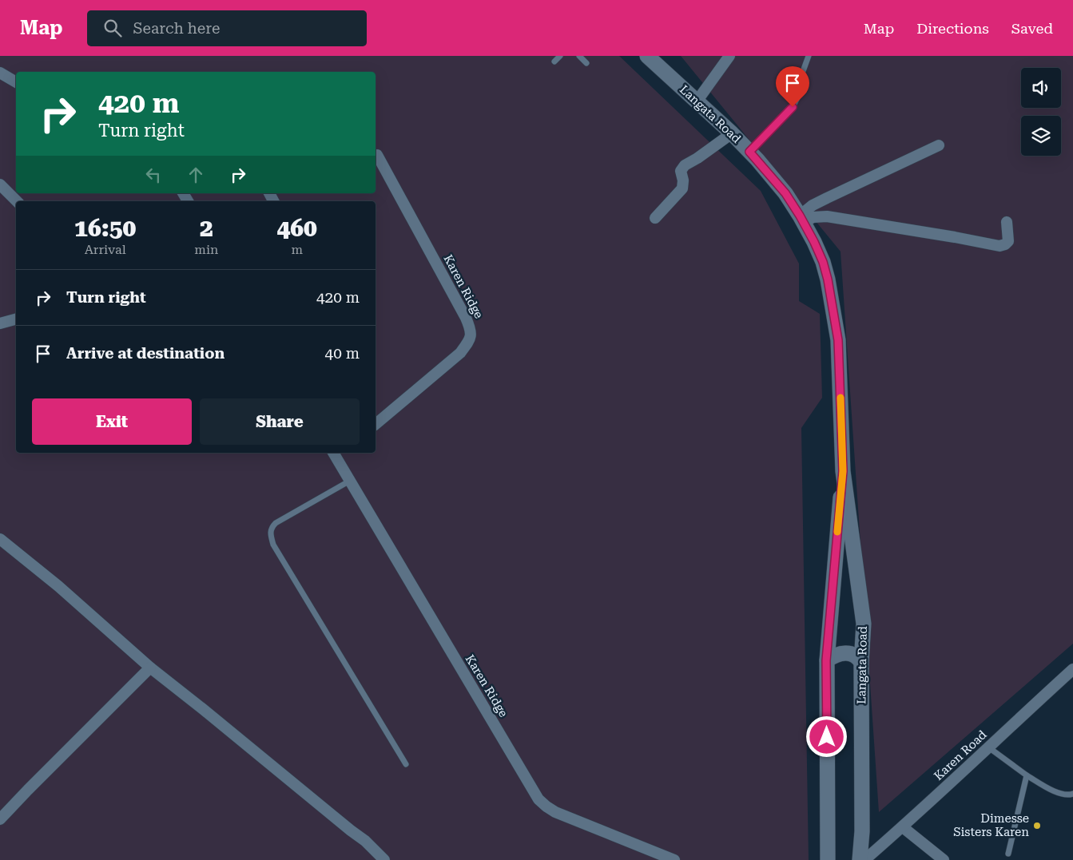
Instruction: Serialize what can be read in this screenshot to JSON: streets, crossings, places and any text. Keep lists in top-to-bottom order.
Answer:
{
  "streets": {
    "main road": ["Langata Road"],
    "street": ["Karen Ridge", "Karen Road"]
  },
  "places": ["Dimesse Sisters Karen"],
  "page": {
    "header": "Map",
    "search": "Search here",
    "nav": ["Map", "Directions", "Saved"],
    "turn": ["420 m", "Turn right"],
    "eta": [
      "16:50",
      "Arrival",
      "2",
      "min",
      "460",
      "m"
    ],
    "list": [
      {
        "name": "Turn right",
        "value": "420 m"
      },
      {
        "name": "Arrive at destination",
        "value": "40 m"
      }
    ],
    "buttons": ["Exit", "Share"]
  }
}
